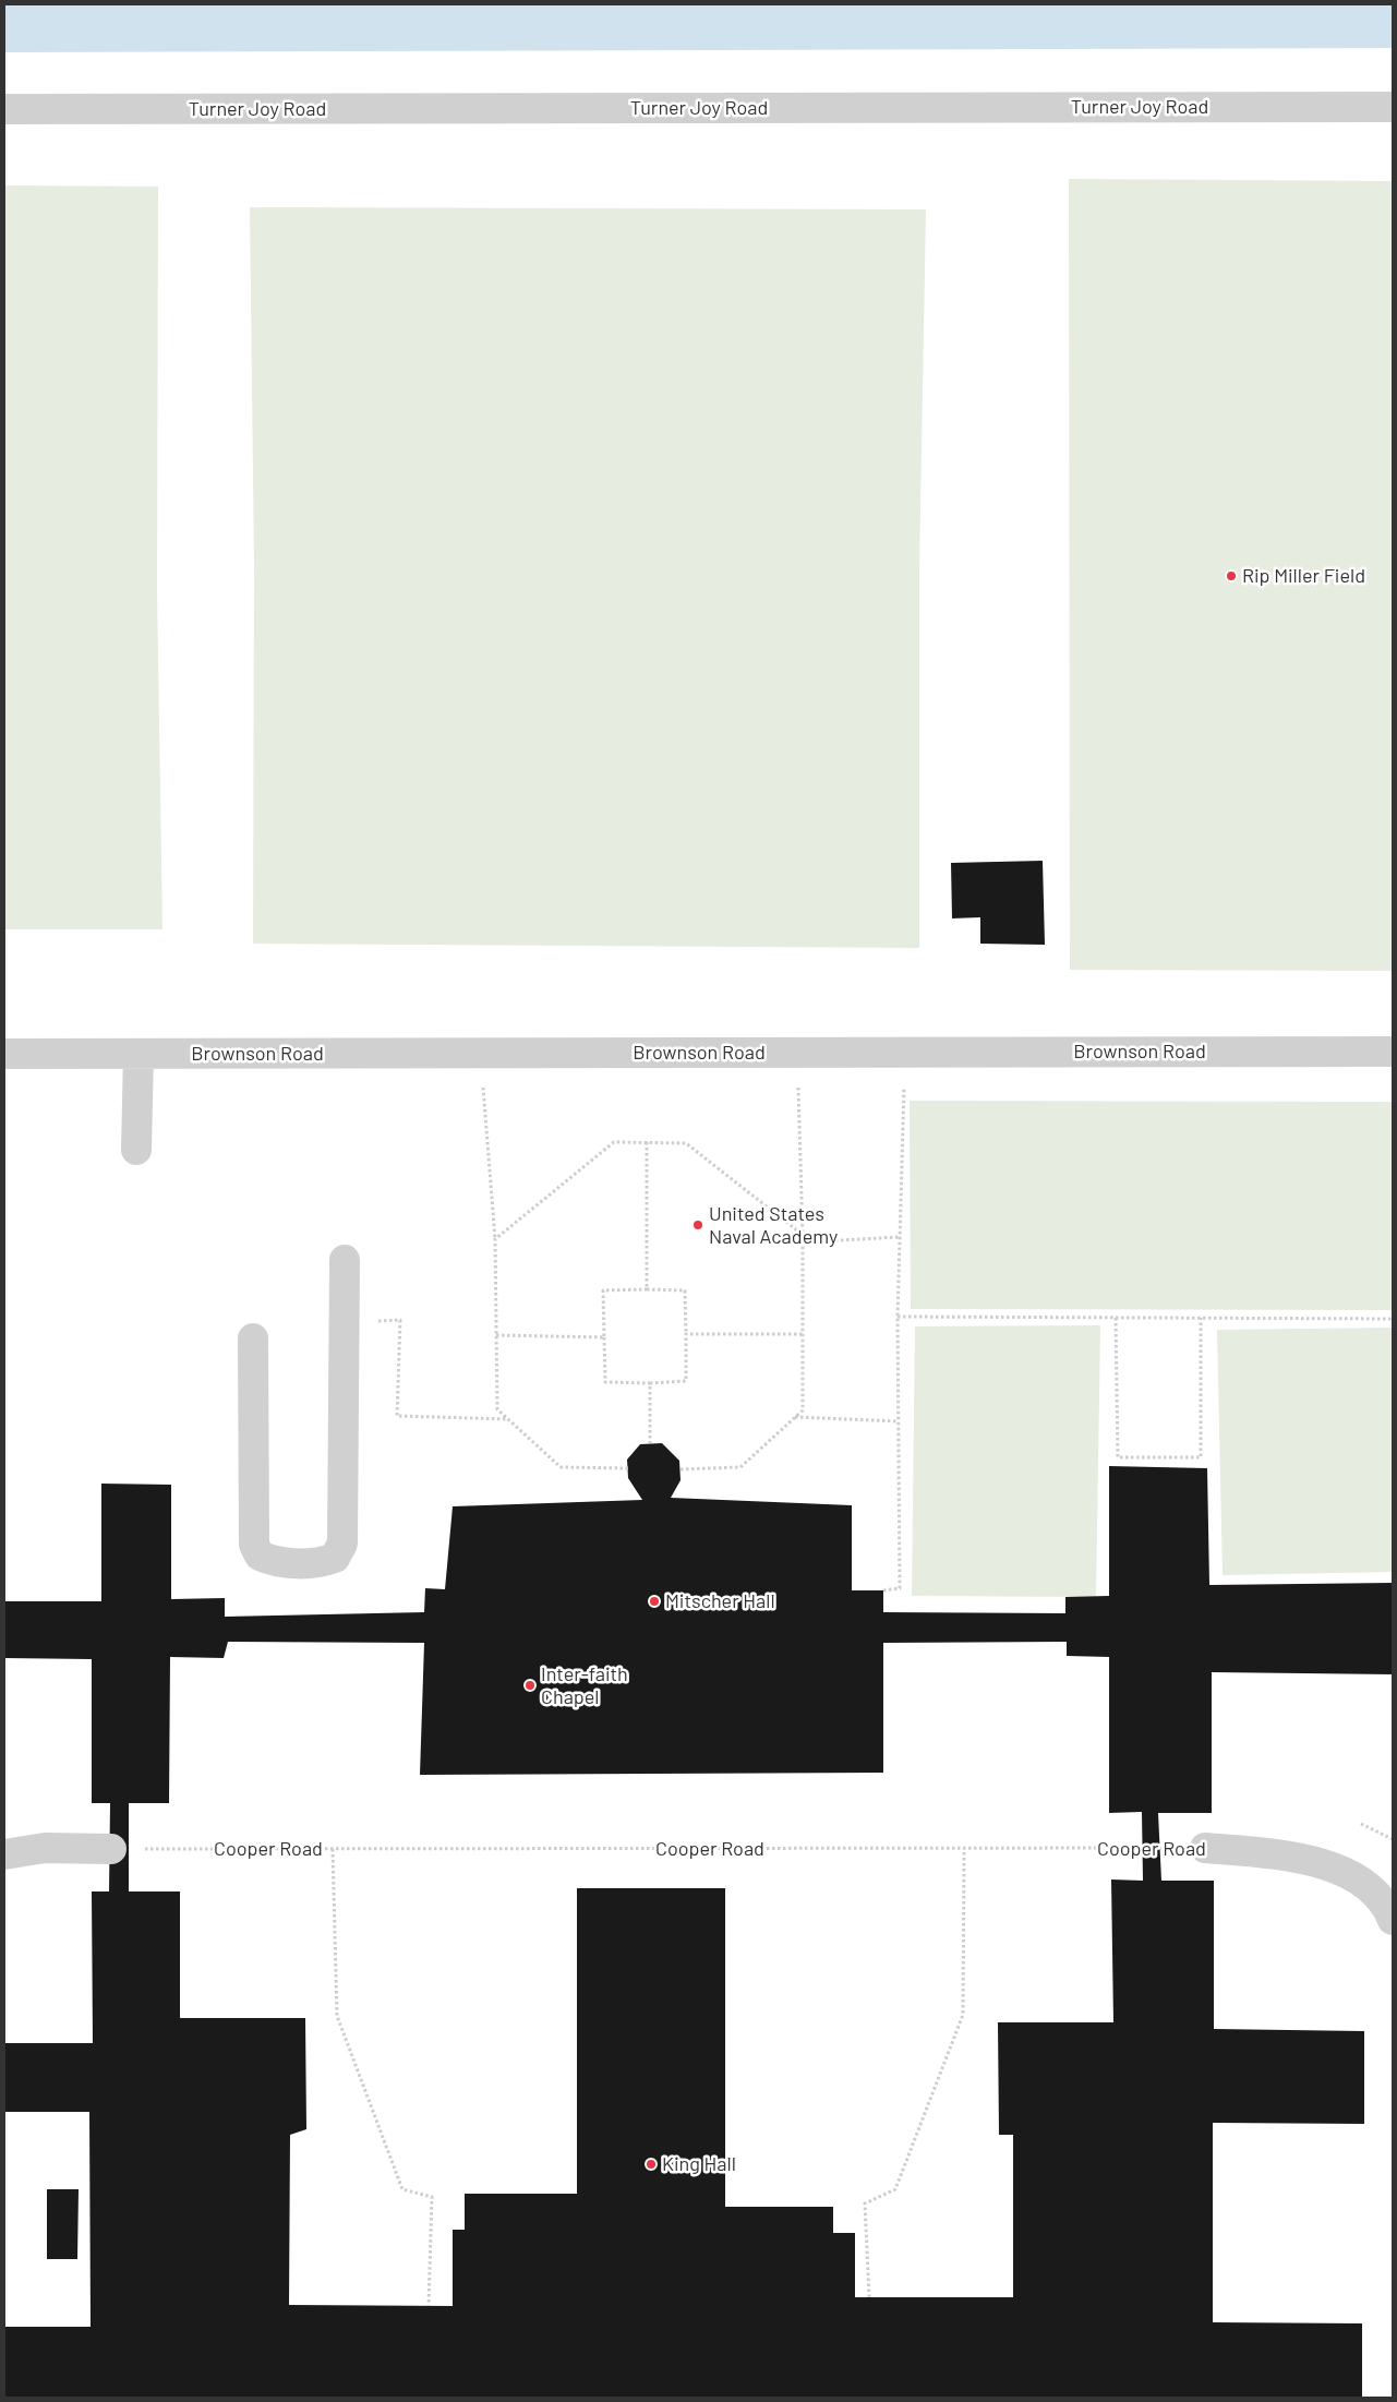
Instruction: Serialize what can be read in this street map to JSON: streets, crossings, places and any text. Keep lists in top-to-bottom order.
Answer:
{
  "streets": {
    "street": ["Turner Joy Road", "Brownson Road", "Cooper Road"]
  },
  "places": [
    "Rip Miller Field",
    "United States Naval Academy",
    "Mitscher Hall",
    "Inter-faith Chapel",
    "King Hall"
  ]
}
